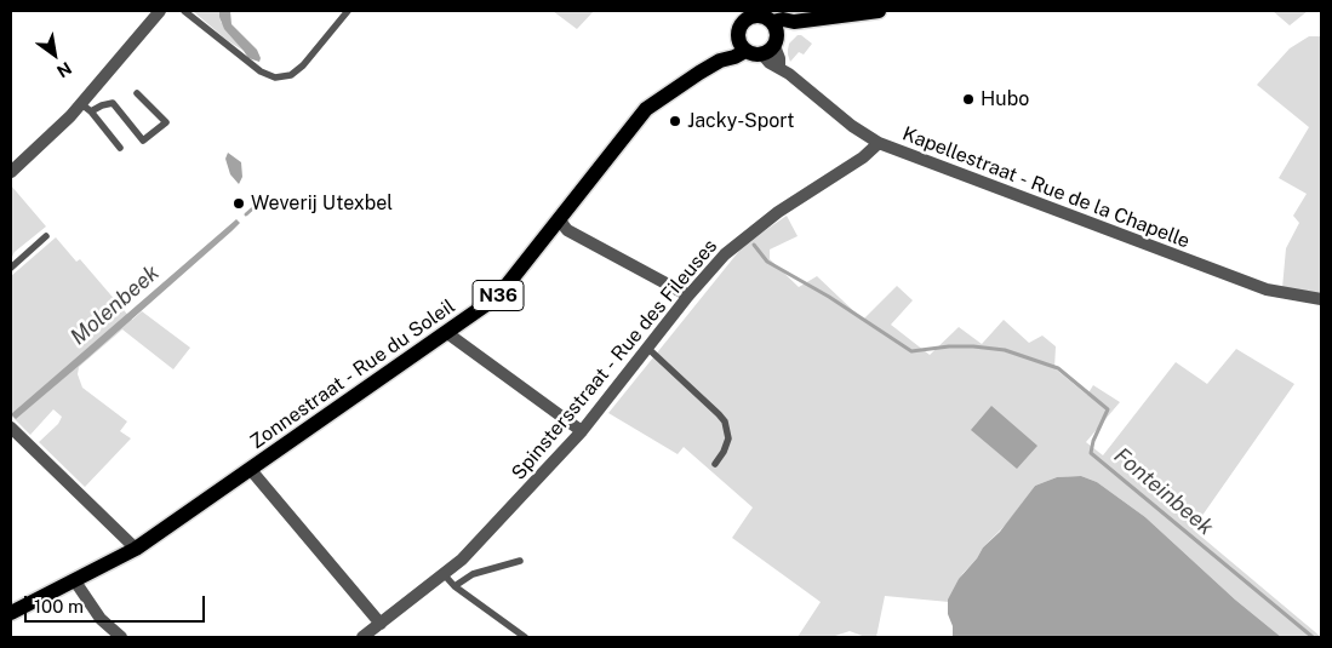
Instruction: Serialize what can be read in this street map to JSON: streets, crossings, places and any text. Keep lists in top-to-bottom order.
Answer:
{
  "streets": {
    "main road": ["N36", "Zonnestraat - Rue du Soleil"],
    "street": ["Kapellestraat - Rue de la Chapelle", "Spinstersstraat - Rue des Fileuses"]
  },
  "crossings": [
    ["Kapellestraat - Rue de la Chapelle", "N36"],
    ["Kapellestraat - Rue de la Chapelle", "Spinstersstraat - Rue des Fileuses"],
    ["N36", "Zonnestraat - Rue du Soleil"]
  ],
  "water": ["Molenbeek", "Fonteinbeek"],
  "places": ["Hubo", "Jacky-Sport", "Weverij Utexbel"],
  "scale_bar": "100 m",
  "north": "bottom right"
}
